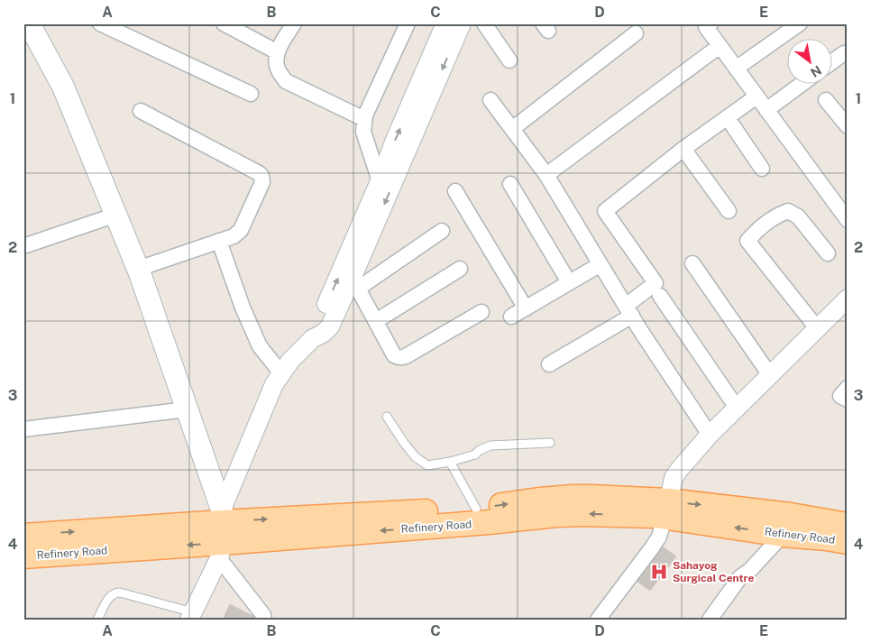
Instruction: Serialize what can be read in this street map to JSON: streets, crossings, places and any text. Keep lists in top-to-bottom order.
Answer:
{
  "streets": {
    "main road": ["Refinery Road"]
  },
  "places": {
    "hospital": ["Sahayog Surgical Centre"]
  },
  "north": "bottom right",
  "grid": {
    "columns": [
      "A",
      "B",
      "C",
      "D",
      "E"
    ],
    "rows": [
      "1",
      "2",
      "3",
      "4"
    ]
  }
}
